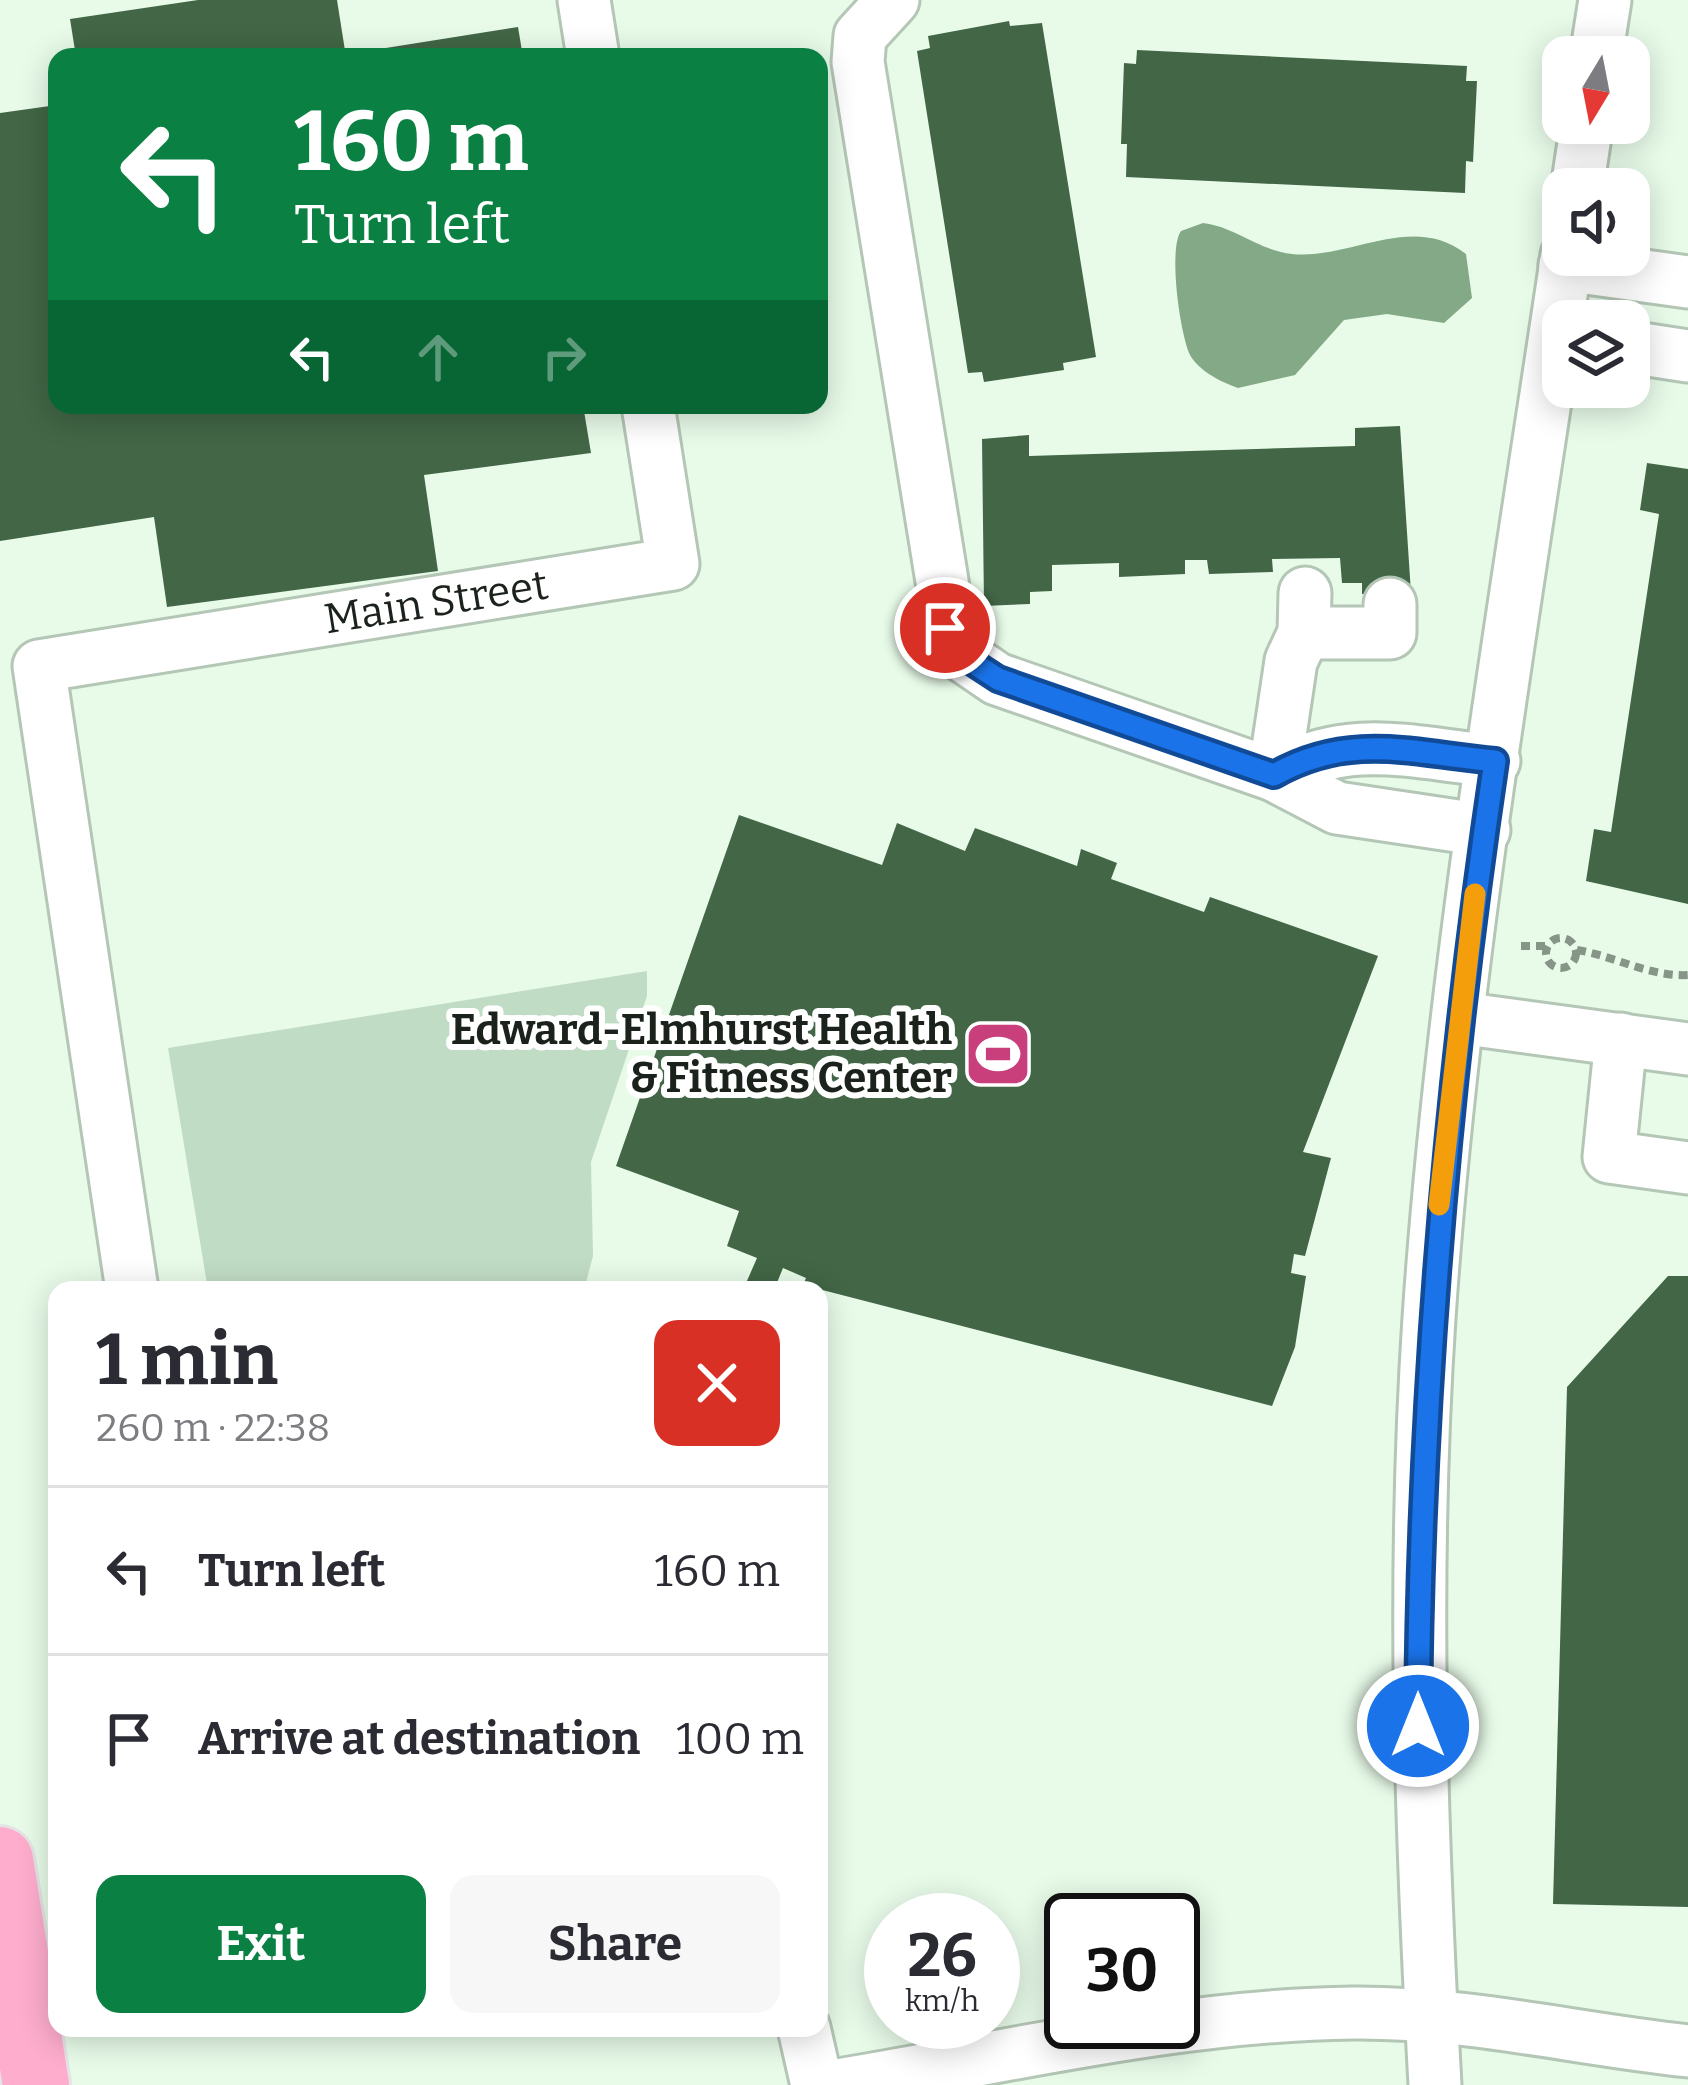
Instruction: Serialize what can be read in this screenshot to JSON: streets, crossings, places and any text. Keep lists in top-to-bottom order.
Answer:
{
  "streets": {
    "street": ["Main Street"]
  },
  "places": {
    "sports": ["Edward-Elmhurst Health & Fitness Center"]
  },
  "north": "bottom",
  "page": {
    "turn": ["160 m", "Turn left"],
    "heading": ["1 min", "260 m · 22:38"],
    "list": [
      {
        "name": "Turn left",
        "value": "160 m"
      },
      {
        "name": "Arrive at destination",
        "value": "100 m"
      }
    ],
    "buttons": ["Exit", "Share"],
    "speed": "26 km/h",
    "limit": "30"
  }
}
